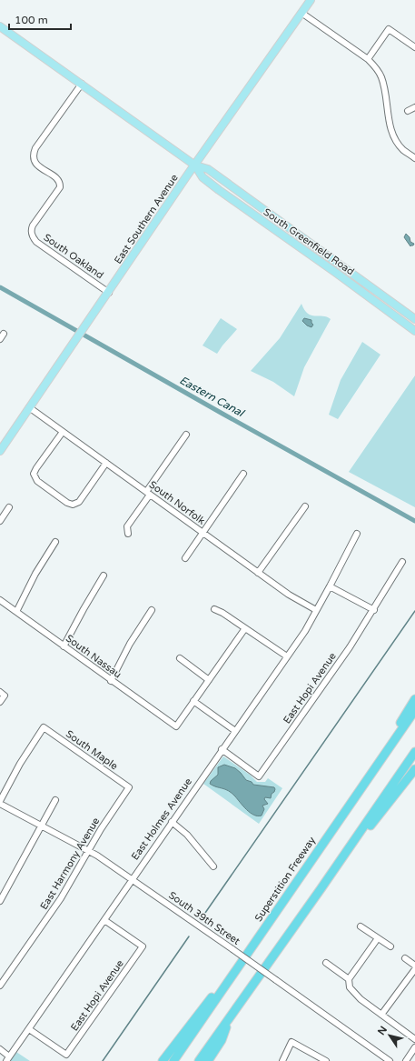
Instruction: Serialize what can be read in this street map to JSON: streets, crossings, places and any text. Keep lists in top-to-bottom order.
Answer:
{
  "streets": {
    "highway": ["Superstition Freeway"],
    "main road": ["East Southern Avenue", "South Greenfield Road"],
    "street": [
      "South Oakland",
      "South Norfolk",
      "South Nassau",
      "East Hopi Avenue",
      "South Maple",
      "East Holmes Avenue",
      "East Harmony Avenue",
      "South 39th Street"
    ]
  },
  "crossings": [
    ["East Southern Avenue", "South Greenfield Road"],
    ["East Southern Avenue", "South Oakland"],
    ["East Southern Avenue", "South Norfolk"],
    ["South Greenfield Road", "South Oakland"],
    ["South Norfolk", "East Holmes Avenue"],
    ["East Hopi Avenue", "East Holmes Avenue"],
    ["South Maple", "East Harmony Avenue"],
    ["East Holmes Avenue", "South 39th Street"],
    ["East Harmony Avenue", "South 39th Street"]
  ],
  "water": ["Eastern Canal"],
  "scale_bar": "100 m",
  "north": "top left"
}
